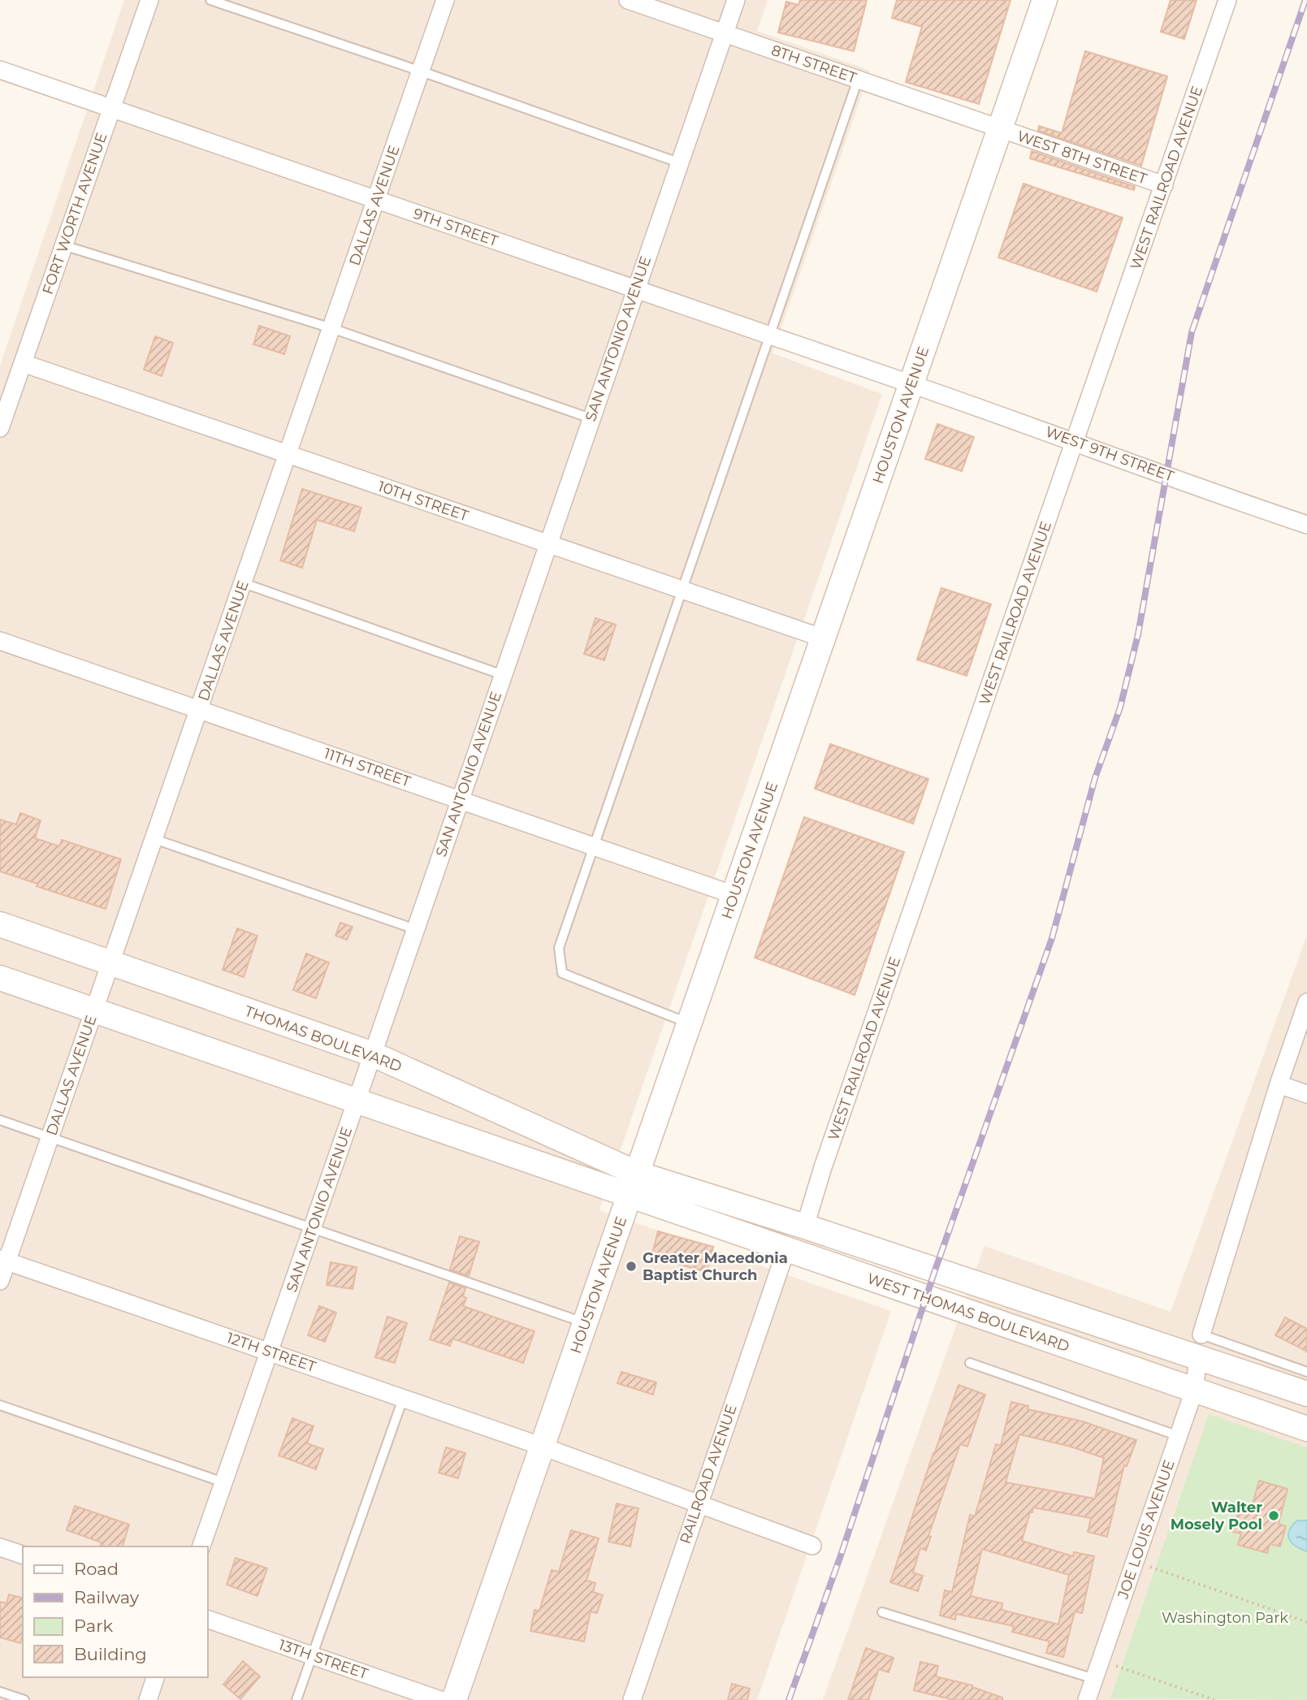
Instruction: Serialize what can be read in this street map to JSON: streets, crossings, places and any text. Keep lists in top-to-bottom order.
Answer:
{
  "streets": {
    "main road": ["HOUSTON AVENUE", "THOMAS BOULEVARD", "WEST THOMAS BOULEVARD"],
    "street": [
      "8TH STREET",
      "WEST 8TH STREET",
      "WEST RAILROAD AVENUE",
      "DALLAS AVENUE",
      "FORT WORTH AVENUE",
      "9TH STREET",
      "SAN ANTONIO AVENUE",
      "WEST 9TH STREET",
      "10TH STREET",
      "11TH STREET",
      "12TH STREET",
      "RAILROAD AVENUE",
      "JOE LOUIS AVENUE",
      "13TH STREET"
    ]
  },
  "crossings": [
    ["8TH STREET", "WEST 8TH STREET"],
    ["8TH STREET", "SAN ANTONIO AVENUE"],
    ["8TH STREET", "HOUSTON AVENUE"],
    ["WEST 8TH STREET", "WEST RAILROAD AVENUE"],
    ["WEST 8TH STREET", "HOUSTON AVENUE"],
    ["WEST RAILROAD AVENUE", "WEST 9TH STREET"],
    ["WEST RAILROAD AVENUE", "WEST THOMAS BOULEVARD"],
    ["DALLAS AVENUE", "9TH STREET"],
    ["DALLAS AVENUE", "10TH STREET"],
    ["DALLAS AVENUE", "11TH STREET"],
    ["DALLAS AVENUE", "THOMAS BOULEVARD"],
    ["DALLAS AVENUE", "12TH STREET"],
    ["FORT WORTH AVENUE", "9TH STREET"],
    ["FORT WORTH AVENUE", "10TH STREET"],
    ["9TH STREET", "SAN ANTONIO AVENUE"],
    ["9TH STREET", "HOUSTON AVENUE"],
    ["9TH STREET", "WEST 9TH STREET"],
    ["SAN ANTONIO AVENUE", "10TH STREET"],
    ["SAN ANTONIO AVENUE", "11TH STREET"],
    ["SAN ANTONIO AVENUE", "THOMAS BOULEVARD"],
    ["SAN ANTONIO AVENUE", "12TH STREET"],
    ["HOUSTON AVENUE", "WEST 9TH STREET"],
    ["HOUSTON AVENUE", "10TH STREET"],
    ["HOUSTON AVENUE", "11TH STREET"],
    ["HOUSTON AVENUE", "THOMAS BOULEVARD"],
    ["HOUSTON AVENUE", "WEST THOMAS BOULEVARD"],
    ["HOUSTON AVENUE", "12TH STREET"],
    ["THOMAS BOULEVARD", "WEST THOMAS BOULEVARD"],
    ["WEST THOMAS BOULEVARD", "RAILROAD AVENUE"],
    ["WEST THOMAS BOULEVARD", "JOE LOUIS AVENUE"],
    ["12TH STREET", "RAILROAD AVENUE"]
  ],
  "parks": ["Washington Park"],
  "places": ["Greater Macedonia Baptist Church", "Walter Mosely Pool"],
  "legend": [
    "Road",
    "Railway",
    "Park",
    "Building"
  ]
}
